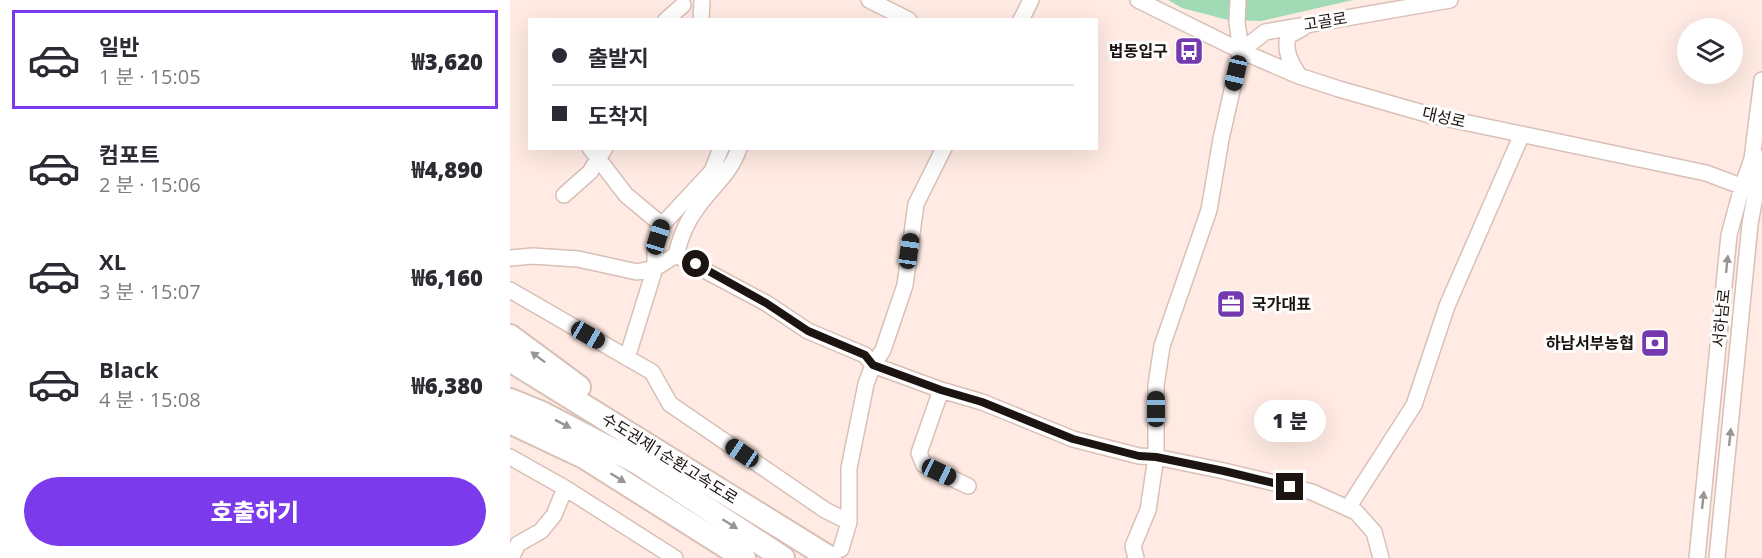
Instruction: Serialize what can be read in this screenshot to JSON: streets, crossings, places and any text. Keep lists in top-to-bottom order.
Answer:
{
  "streets": {
    "highway": ["수도권제1순환고속도로"],
    "street": ["고골로", "대성로", "서하남로"]
  },
  "crossings": [
    ["고골로", "대성로"],
    ["대성로", "서하남로"]
  ],
  "one_way": ["서하남로"],
  "places": {
    "bus stop": ["법동입구"],
    "office": ["국가대표"],
    "bank": ["하남서부농협"]
  },
  "page": {
    "list": [
      {
        "name": "일반",
        "note": "1 분 · 15:05",
        "value": "₩3,620"
      },
      {
        "name": "컴포트",
        "note": "2 분 · 15:06",
        "value": "₩4,890"
      },
      {
        "name": "XL",
        "note": "3 분 · 15:07",
        "value": "₩6,160"
      },
      {
        "name": "Black",
        "note": "4 분 · 15:08",
        "value": "₩6,380"
      }
    ],
    "banner": ["출발지", "도착지"],
    "bubble": "1 분",
    "buttons": "호출하기"
  }
}
